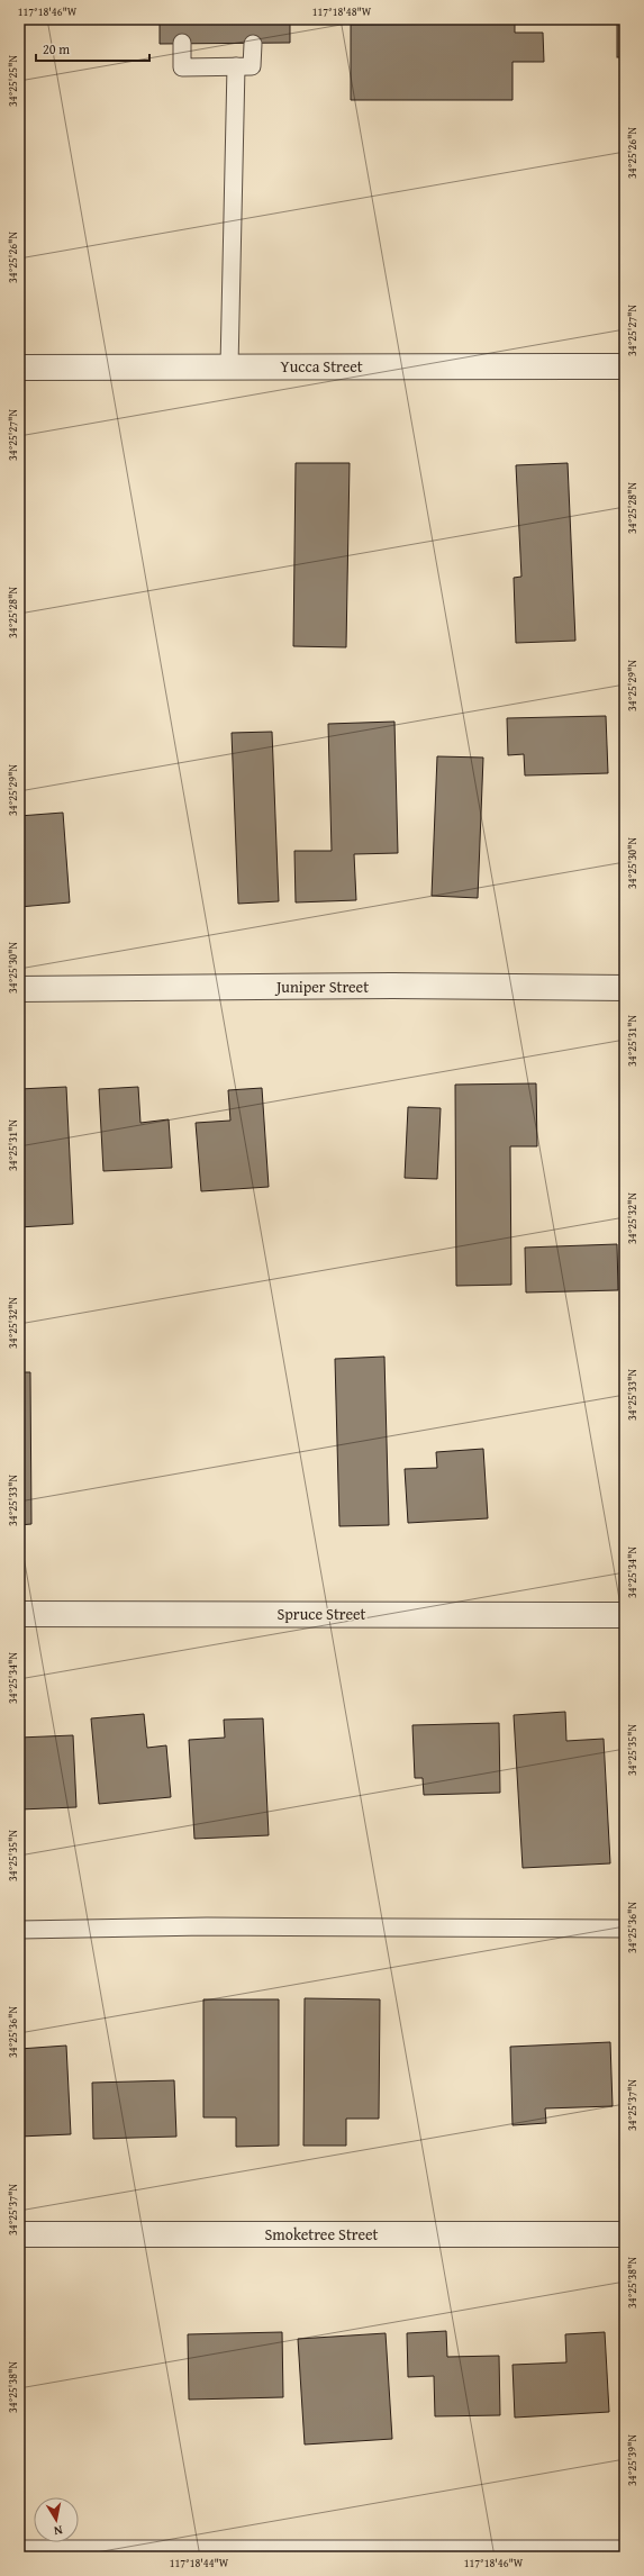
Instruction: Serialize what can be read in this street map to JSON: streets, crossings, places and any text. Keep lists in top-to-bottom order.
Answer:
{
  "streets": {
    "street": [
      "Yucca Street",
      "Juniper Street",
      "Spruce Street",
      "Smoketree Street"
    ]
  },
  "scale_bar": "20 m",
  "north": "bottom",
  "coordinates": [
    "117°18'46\"W",
    "117°18'48\"W",
    "34°25'25\"N",
    "34°25'26\"N",
    "34°25'27\"N",
    "34°25'28\"N",
    "34°25'29\"N",
    "34°25'30\"N",
    "34°25'31\"N",
    "34°25'32\"N",
    "34°25'33\"N",
    "34°25'34\"N",
    "34°25'35\"N",
    "34°25'36\"N",
    "34°25'37\"N",
    "34°25'38\"N",
    "34°25'39\"N",
    "117°18'44\"W"
  ]
}
